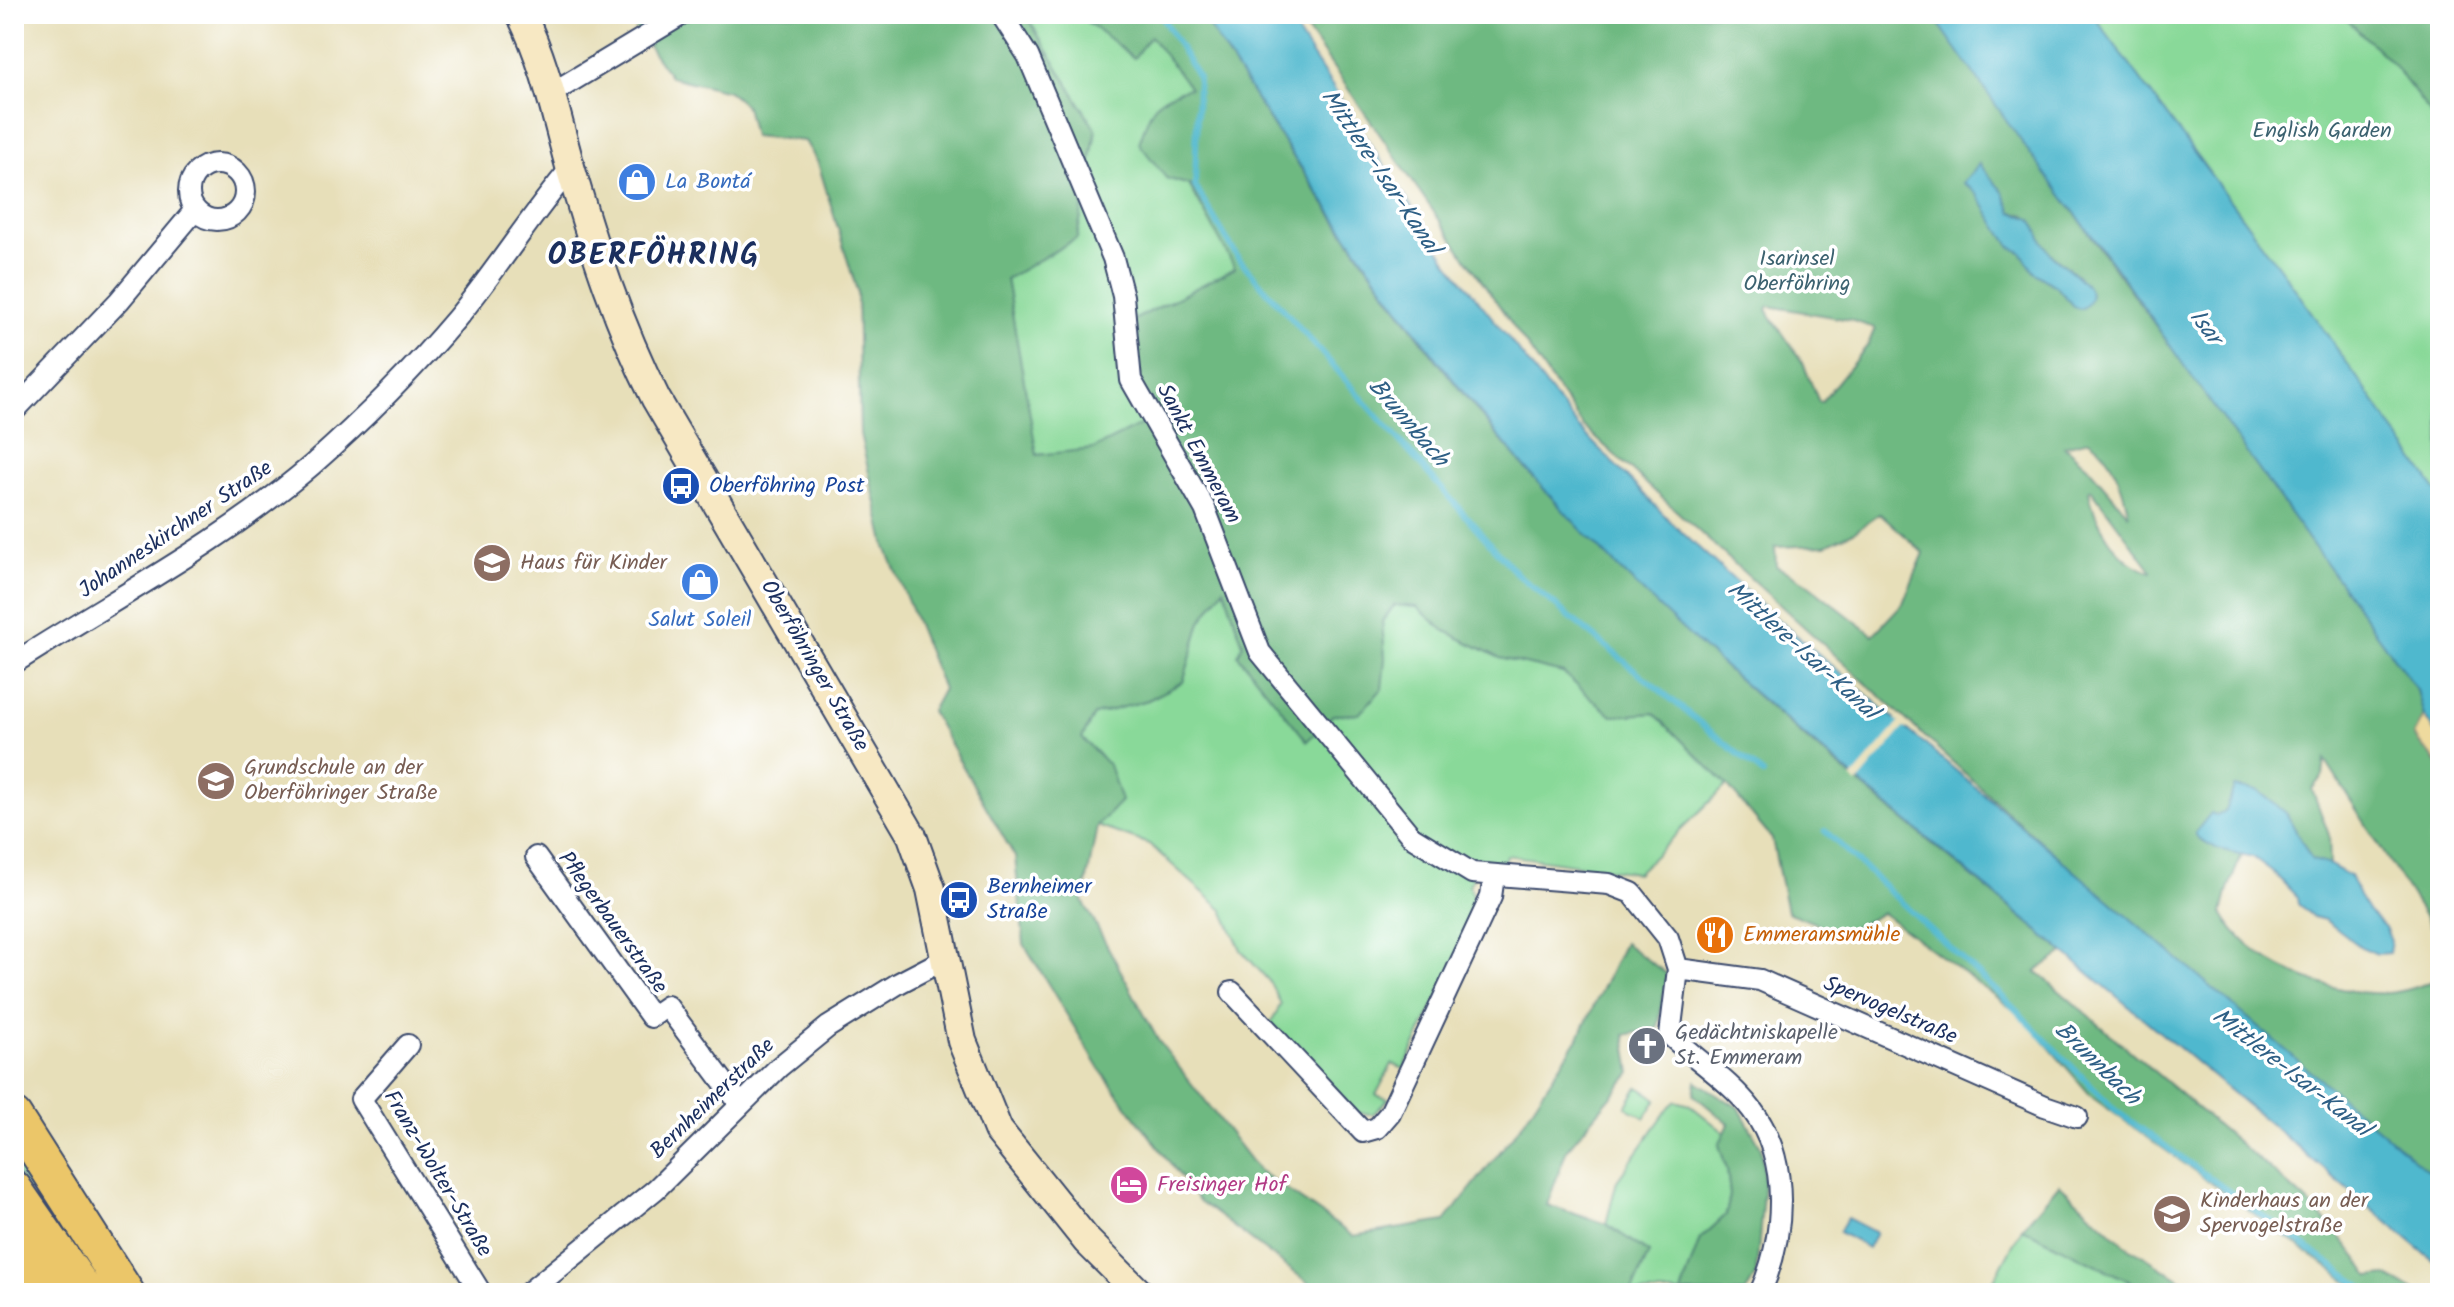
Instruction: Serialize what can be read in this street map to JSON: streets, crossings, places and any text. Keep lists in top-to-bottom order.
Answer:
{
  "streets": {
    "main road": ["Oberföhringer Straße"],
    "street": [
      "Sankt Emmeram",
      "Johanneskirchner Straße",
      "Pflegerbauerstraße",
      "Spervogelstraße",
      "Bernheimerstraße",
      "Franz-Wolter-Straße"
    ]
  },
  "crossings": [
    ["Sankt Emmeram", "Spervogelstraße"],
    ["Johanneskirchner Straße", "Oberföhringer Straße"],
    ["Oberföhringer Straße", "Bernheimerstraße"],
    ["Pflegerbauerstraße", "Bernheimerstraße"]
  ],
  "districts": ["OBERFÖHRING"],
  "water": ["Mittlere-Isar-Kanal", "Isar", "Brunnbach"],
  "parks": ["English Garden", "Isarinsel Oberföhring"],
  "places": {
    "shop": ["La Bontá", "Salut Soleil"],
    "bus stop": ["Oberföhring Post", "Bernheimer Straße"],
    "school or university": ["Haus für Kinder", "Grundschule an der Oberföhringer Straße", "Kinderhaus an der Spervogelstraße"],
    "restaurant": ["Emmeramsmühle"],
    "church": ["Gedächtniskapelle St. Emmeram"],
    "hotel": ["Freisinger Hof"]
  }
}
